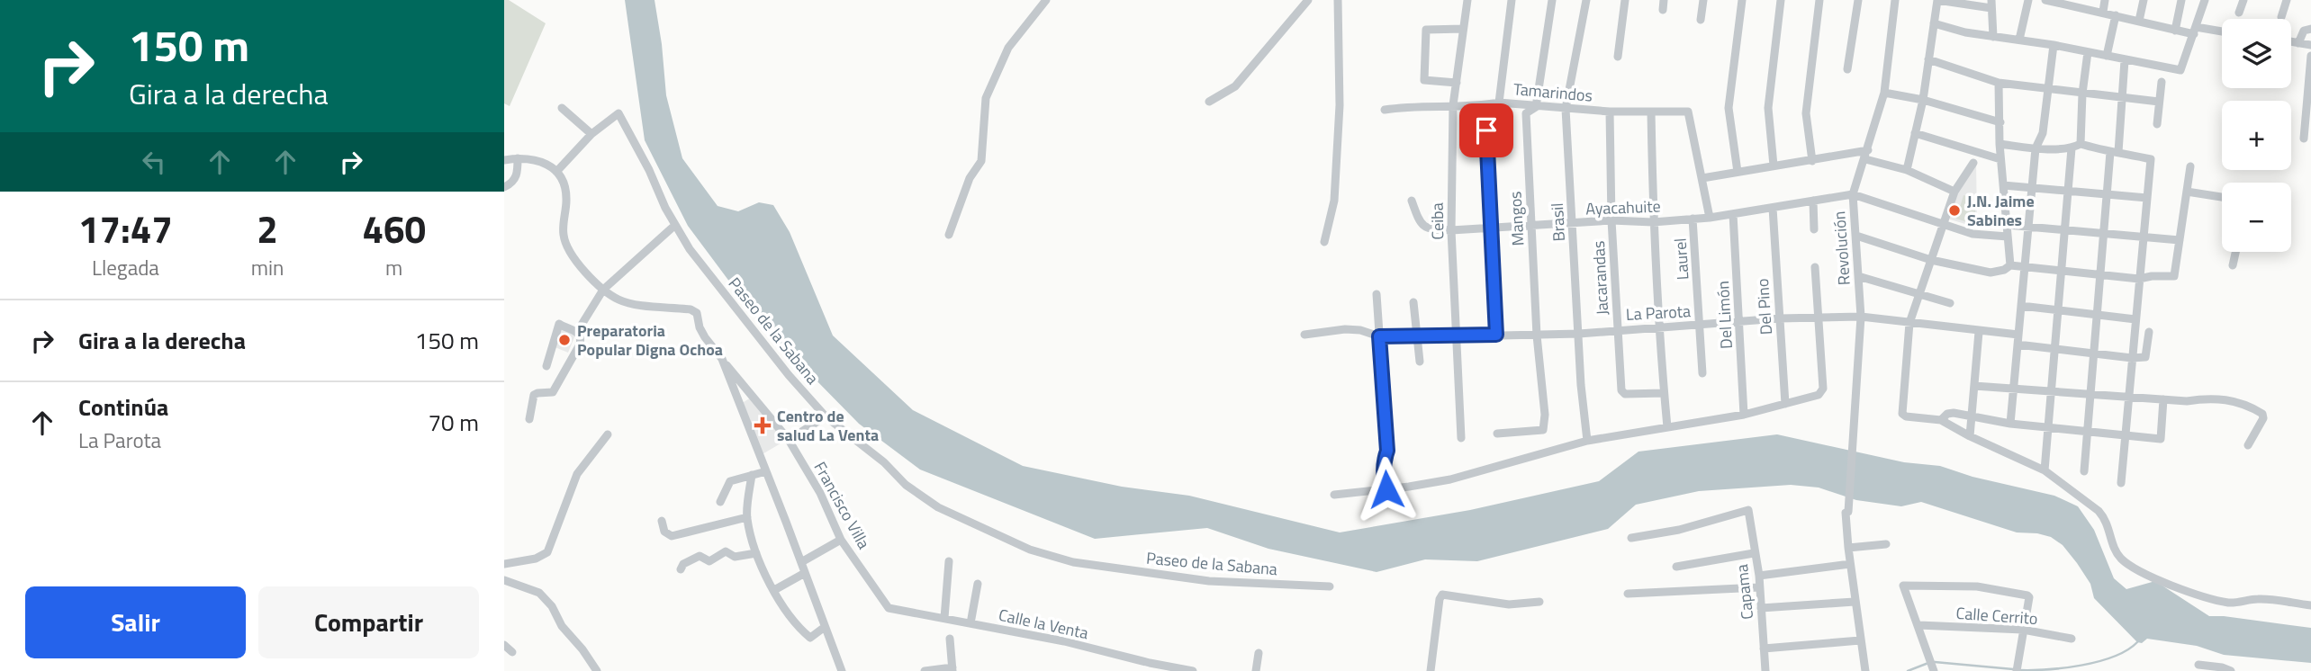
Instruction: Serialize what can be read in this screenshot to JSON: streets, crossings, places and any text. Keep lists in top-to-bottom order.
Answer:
{
  "streets": {
    "street": [
      "Tamarindos",
      "Ayacahuite",
      "Mangos",
      "Ceiba",
      "Brasil",
      "Revolución",
      "Laurel",
      "Jacarandas",
      "Del Pino",
      "La Parota",
      "Del Limón",
      "Paseo de la Sabana",
      "Francisco Villa",
      "Capama",
      "Calle Cerrito",
      "Calle la Venta"
    ]
  },
  "crossings": [
    ["Tamarindos", "Mangos"],
    ["Tamarindos", "Ceiba"],
    ["Tamarindos", "Brasil"],
    ["Tamarindos", "Jacarandas"],
    ["Ayacahuite", "Mangos"],
    ["Ayacahuite", "Ceiba"],
    ["Ayacahuite", "Brasil"],
    ["Ayacahuite", "Revolución"],
    ["Ayacahuite", "Laurel"],
    ["Ayacahuite", "Jacarandas"],
    ["Ayacahuite", "Del Pino"],
    ["Ayacahuite", "Del Limón"],
    ["Mangos", "La Parota"],
    ["Ceiba", "La Parota"],
    ["Brasil", "La Parota"],
    ["Revolución", "La Parota"],
    ["Laurel", "La Parota"],
    ["Jacarandas", "La Parota"],
    ["Del Pino", "La Parota"],
    ["La Parota", "Del Limón"],
    ["Francisco Villa", "Calle la Venta"]
  ],
  "places": {
    "other": ["J.N. Jaime Sabines", "Preparatoria Popular Digna Ochoa"],
    "health": ["Centro de salud La Venta"]
  },
  "page": {
    "turn": ["150 m", "Gira a la derecha"],
    "map_buttons": ["+", "−"],
    "eta": [
      "17:47",
      "Llegada",
      "2",
      "min",
      "460",
      "m"
    ],
    "list": [
      {
        "name": "Gira a la derecha",
        "value": "150 m"
      },
      {
        "name": "Continúa",
        "note": "La Parota",
        "value": "70 m"
      }
    ],
    "buttons": ["Salir", "Compartir"]
  }
}
